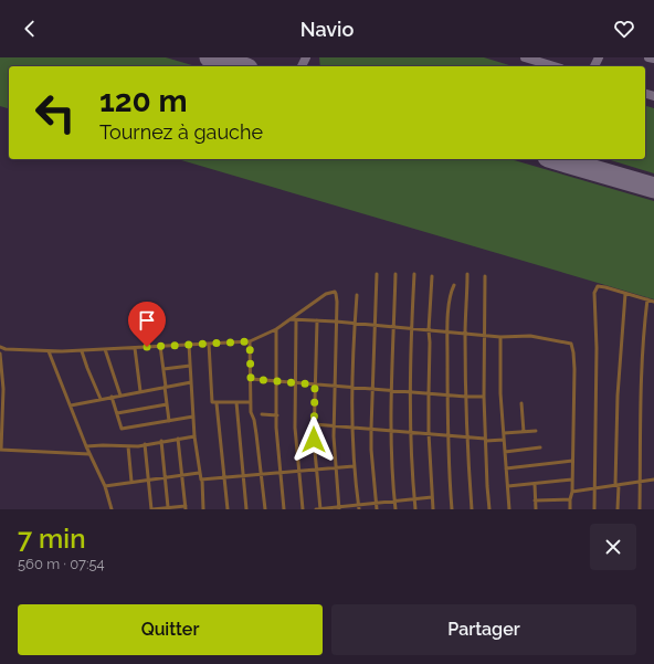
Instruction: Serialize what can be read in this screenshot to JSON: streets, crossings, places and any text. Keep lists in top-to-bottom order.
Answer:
{
  "page": {
    "header": "Navio",
    "turn": ["120 m", "Tournez à gauche"],
    "heading": ["7 min", "560 m · 07:54"],
    "buttons": ["Quitter", "Partager"]
  }
}
